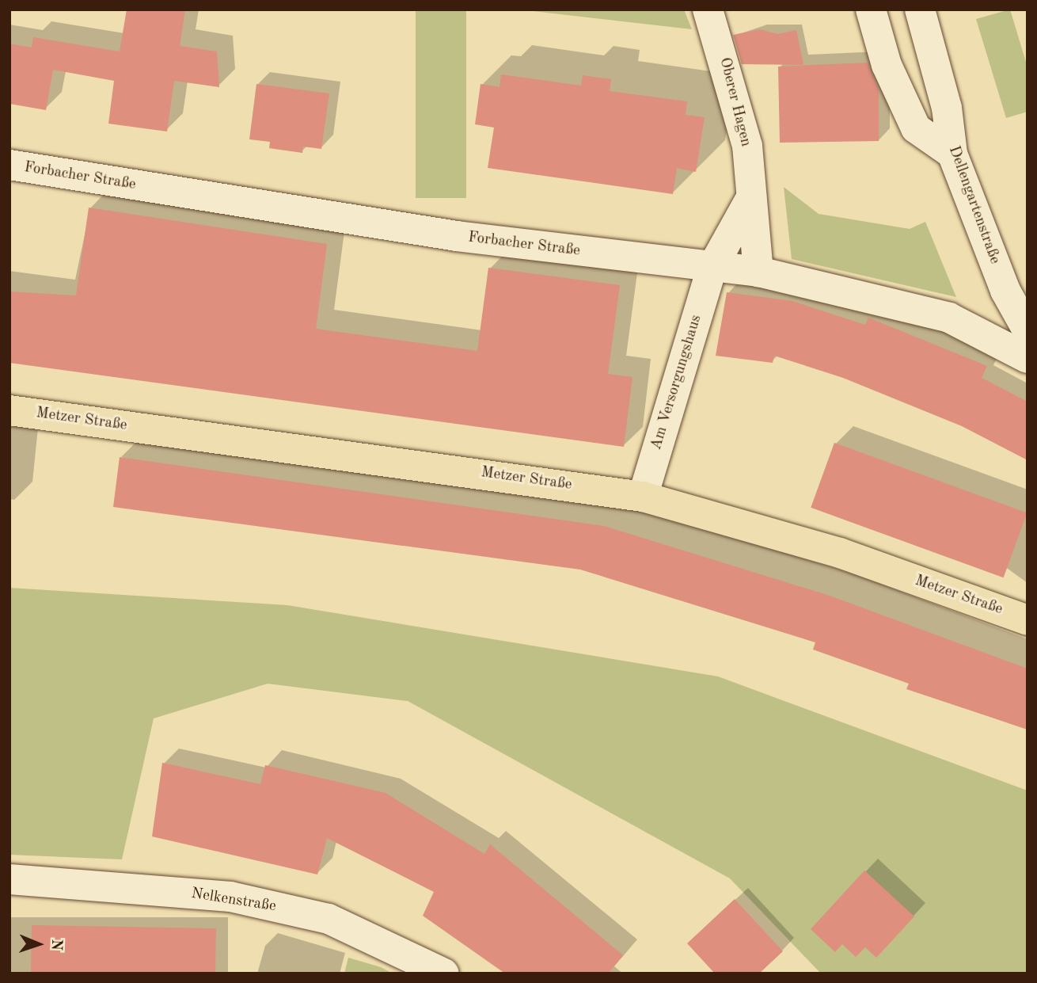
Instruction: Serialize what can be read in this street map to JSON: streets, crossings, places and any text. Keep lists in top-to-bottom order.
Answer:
{
  "streets": {
    "main road": ["Metzer Straße"],
    "street": [
      "Oberer Hagen",
      "Forbacher Straße",
      "Dellengartenstraße",
      "Am Versorgungshaus",
      "Nelkenstraße"
    ]
  },
  "crossings": [
    ["Oberer Hagen", "Forbacher Straße"],
    ["Forbacher Straße", "Am Versorgungshaus"],
    ["Am Versorgungshaus", "Metzer Straße"]
  ],
  "north": "right"
}
